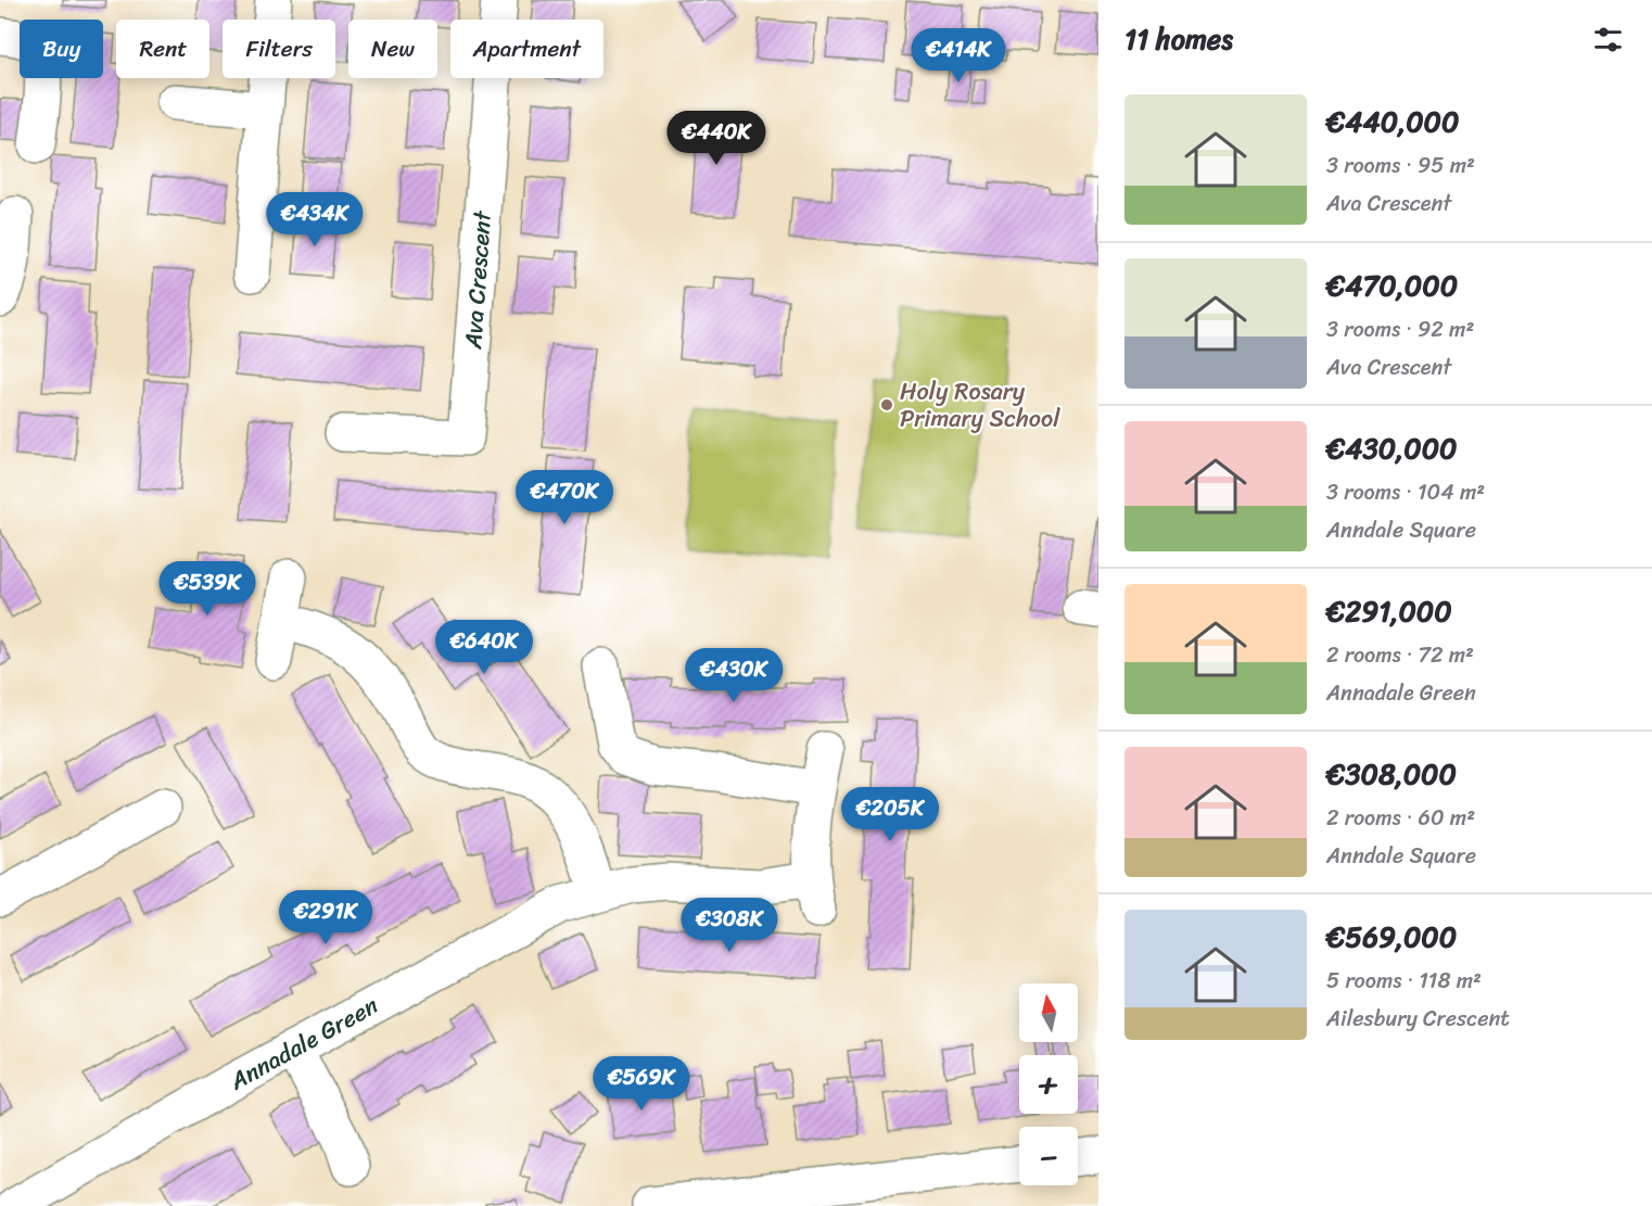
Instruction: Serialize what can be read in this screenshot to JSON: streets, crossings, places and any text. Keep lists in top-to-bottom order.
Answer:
{
  "streets": {
    "street": ["Ava Crescent", "Annadale Green"]
  },
  "places": ["Holy Rosary Primary School"],
  "north": "top",
  "page": {
    "heading": "11 homes",
    "chip": [
      "Buy",
      "Rent",
      "Filters",
      "New",
      "Apartment"
    ],
    "price": [
      "€414K",
      "€440K",
      "€434K",
      "€470K",
      "€539K",
      "€640K",
      "€430K",
      "€205K",
      "€291K",
      "€308K",
      "€569K"
    ],
    "list": [
      {
        "name": "€440,000",
        "note": "3 rooms · 95 m² · Ava Crescent"
      },
      {
        "name": "€470,000",
        "note": "3 rooms · 92 m² · Ava Crescent"
      },
      {
        "name": "€430,000",
        "note": "3 rooms · 104 m² · Anndale Square"
      },
      {
        "name": "€291,000",
        "note": "2 rooms · 72 m² · Annadale Green"
      },
      {
        "name": "€308,000",
        "note": "2 rooms · 60 m² · Anndale Square"
      },
      {
        "name": "€569,000",
        "note": "5 rooms · 118 m² · Ailesbury Crescent"
      }
    ],
    "map_buttons": ["+", "−"]
  }
}
